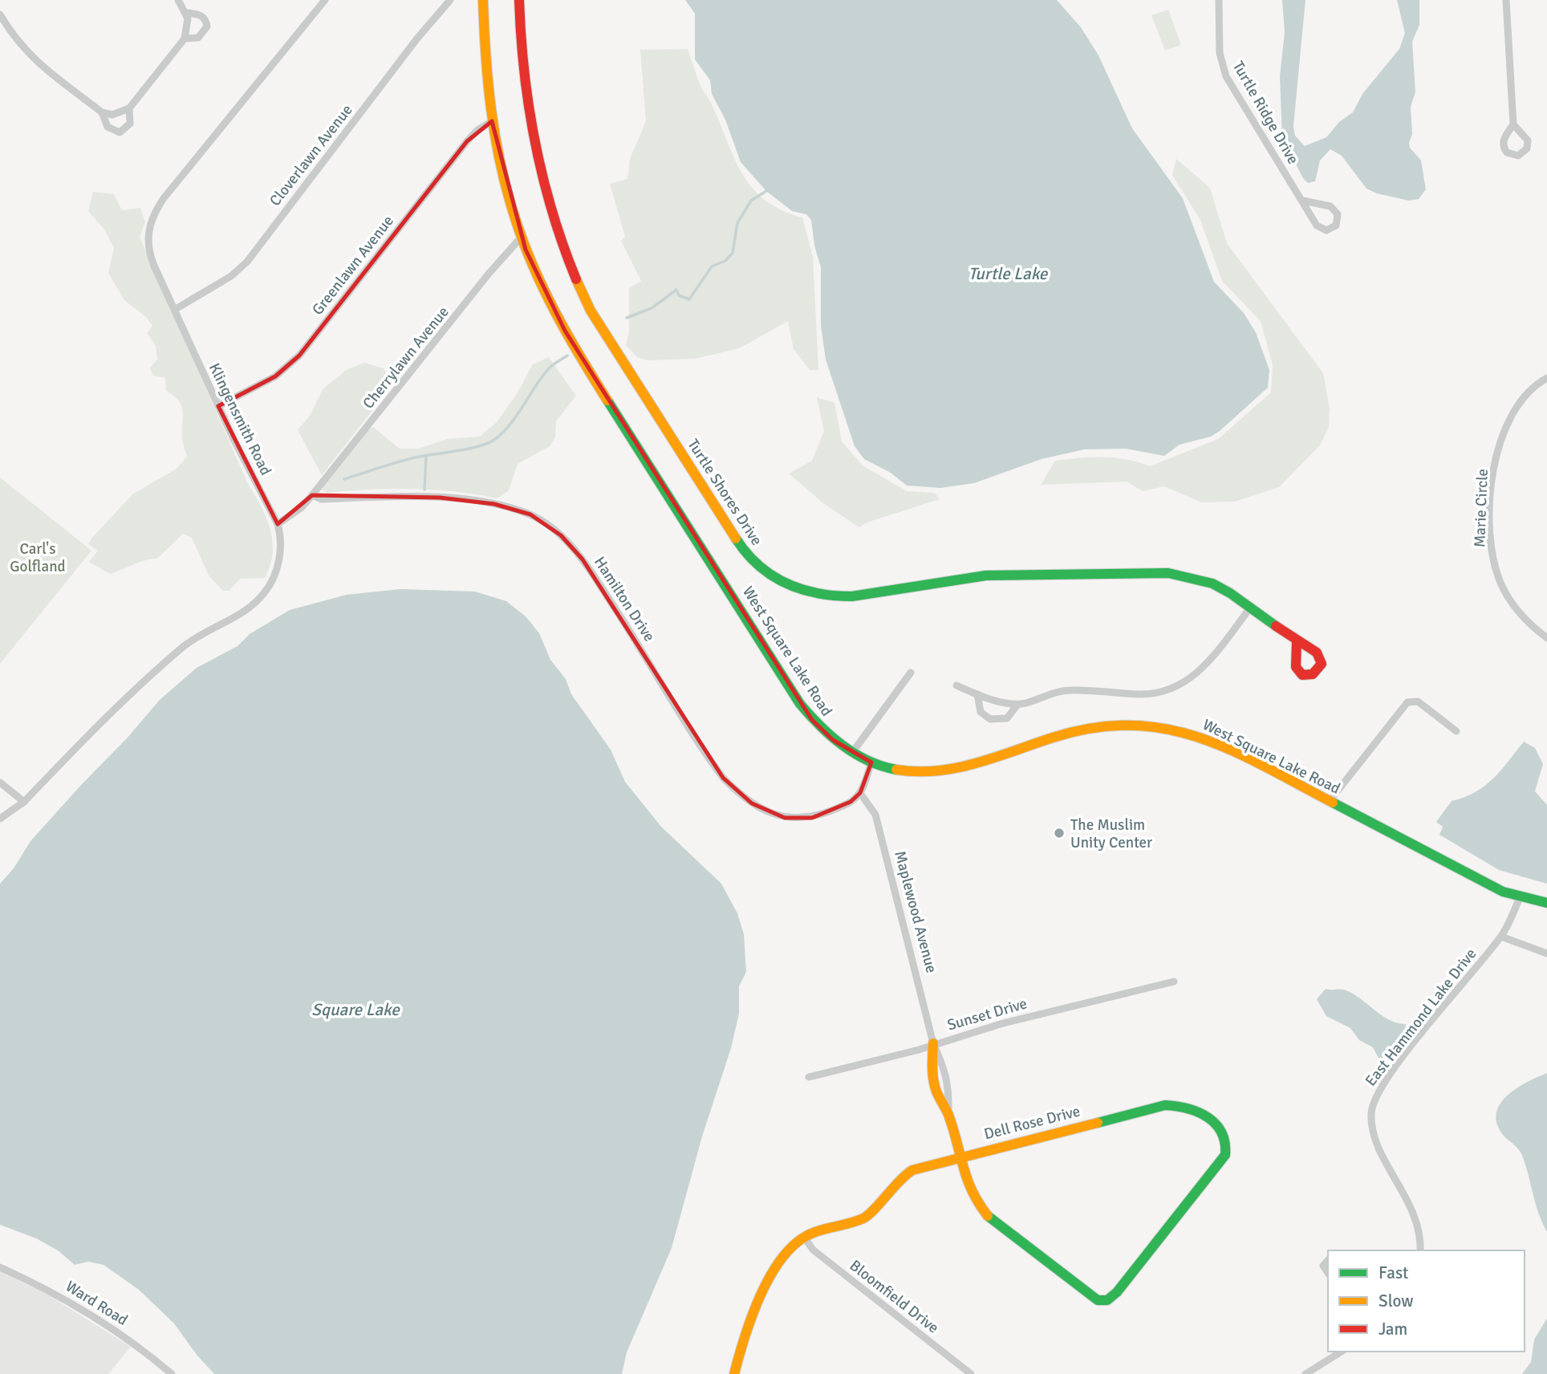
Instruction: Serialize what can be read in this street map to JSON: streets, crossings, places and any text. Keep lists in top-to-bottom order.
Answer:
{
  "streets": {
    "street": [
      "Turtle Ridge Drive",
      "Cloverlawn Avenue",
      "Greenlawn Avenue",
      "Cherrylawn Avenue",
      "Klingensmith Road",
      "Turtle Shores Drive",
      "Marie Circle",
      "Hamilton Drive",
      "West Square Lake Road",
      "Maplewood Avenue",
      "Sunset Drive",
      "East Hammond Lake Drive",
      "Dell Rose Drive",
      "Bloomfield Drive",
      "Ward Road"
    ]
  },
  "crossings": [
    ["Cloverlawn Avenue", "Klingensmith Road"],
    ["Greenlawn Avenue", "Klingensmith Road"],
    ["Greenlawn Avenue", "West Square Lake Road"],
    ["Cherrylawn Avenue", "Hamilton Drive"],
    ["Cherrylawn Avenue", "West Square Lake Road"],
    ["Hamilton Drive", "Maplewood Avenue"],
    ["West Square Lake Road", "East Hammond Lake Drive"],
    ["Maplewood Avenue", "Sunset Drive"],
    ["Maplewood Avenue", "Dell Rose Drive"],
    ["Dell Rose Drive", "Bloomfield Drive"]
  ],
  "water": ["Turtle Lake", "Square Lake"],
  "parks": ["Carl's Golfland"],
  "places": ["The Muslim Unity Center"],
  "legend": ["Fast", "Slow", "Jam"]
}
